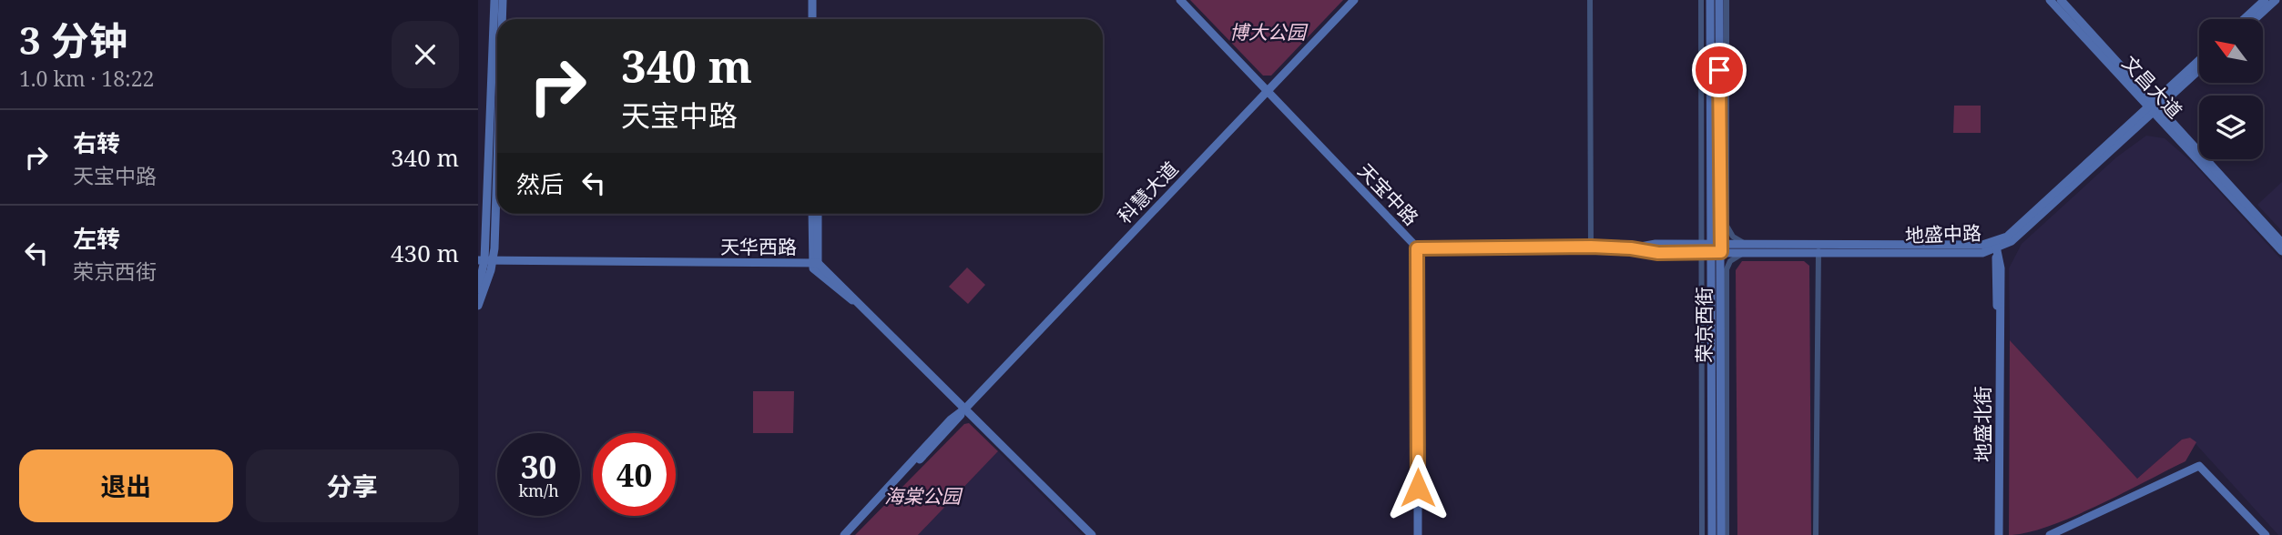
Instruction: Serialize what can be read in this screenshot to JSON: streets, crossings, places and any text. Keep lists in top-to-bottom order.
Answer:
{
  "streets": {
    "street": [
      "文昌大道",
      "科慧大道",
      "天宝中路",
      "地盛中路",
      "天华西路",
      "荣京西街",
      "地盛北街"
    ]
  },
  "crossings": [
    ["文昌大道", "地盛中路"],
    ["科慧大道", "天宝中路"],
    ["科慧大道", "天华西路"],
    ["天宝中路", "地盛中路"],
    ["天宝中路", "荣京西街"],
    ["地盛中路", "荣京西街"],
    ["地盛中路", "地盛北街"]
  ],
  "parks": ["博大公园", "海棠公园"],
  "north": "top left",
  "page": {
    "heading": ["3 分钟", "1.0 km · 18:22"],
    "turn": ["340 m", "天宝中路"],
    "list": [
      {
        "name": "右转",
        "note": "天宝中路",
        "value": "340 m"
      },
      {
        "name": "左转",
        "note": "荣京西街",
        "value": "430 m"
      }
    ],
    "then": "然后",
    "speed": "30 km/h",
    "limit": "40",
    "buttons": ["退出", "分享"]
  }
}
